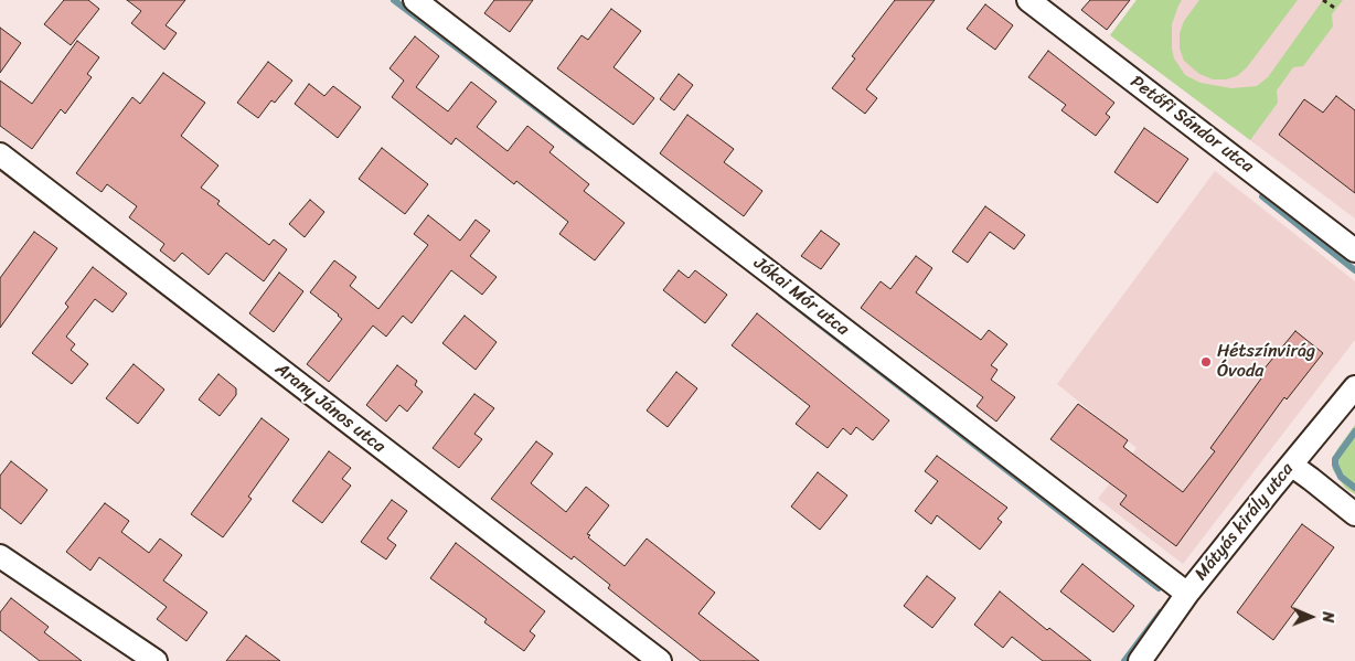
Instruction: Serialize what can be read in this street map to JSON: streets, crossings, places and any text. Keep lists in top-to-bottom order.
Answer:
{
  "streets": {
    "street": [
      "Petőfi Sándor utca",
      "Jókai Mór utca",
      "Arany János utca",
      "Mátyás király utca"
    ]
  },
  "crossings": [
    ["Jókai Mór utca", "Mátyás király utca"]
  ],
  "places": ["Hétszínvirág Óvoda"],
  "north": "right"
}
